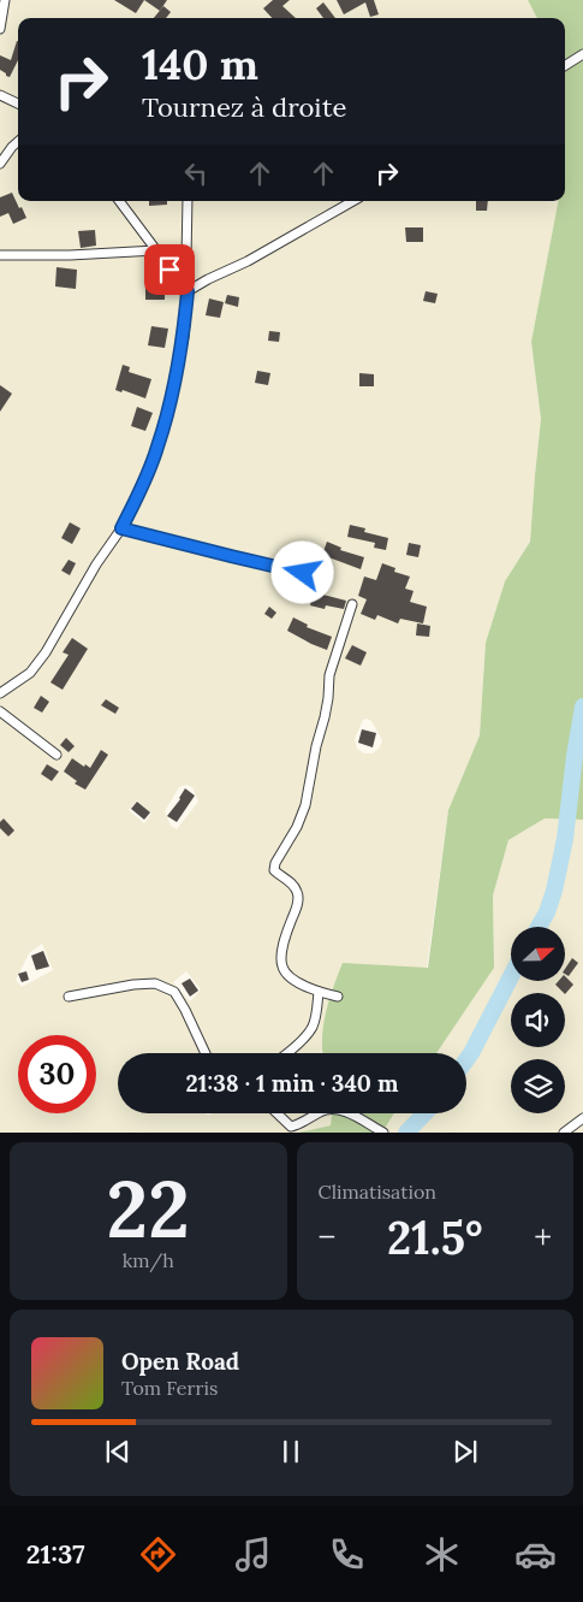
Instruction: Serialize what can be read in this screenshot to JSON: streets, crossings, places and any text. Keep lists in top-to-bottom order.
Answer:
{
  "north": "right",
  "page": {
    "turn": ["140 m", "Tournez à droite"],
    "limit": "30",
    "trip": "21:38 · 1 min · 340 m",
    "tile": [
      ["22", "km/h"],
      "Climatisation"
    ],
    "heat": ["−", "21.5°", "+"],
    "song": ["Open Road", "Tom Ferris"],
    "tabs": "21:37"
  }
}
